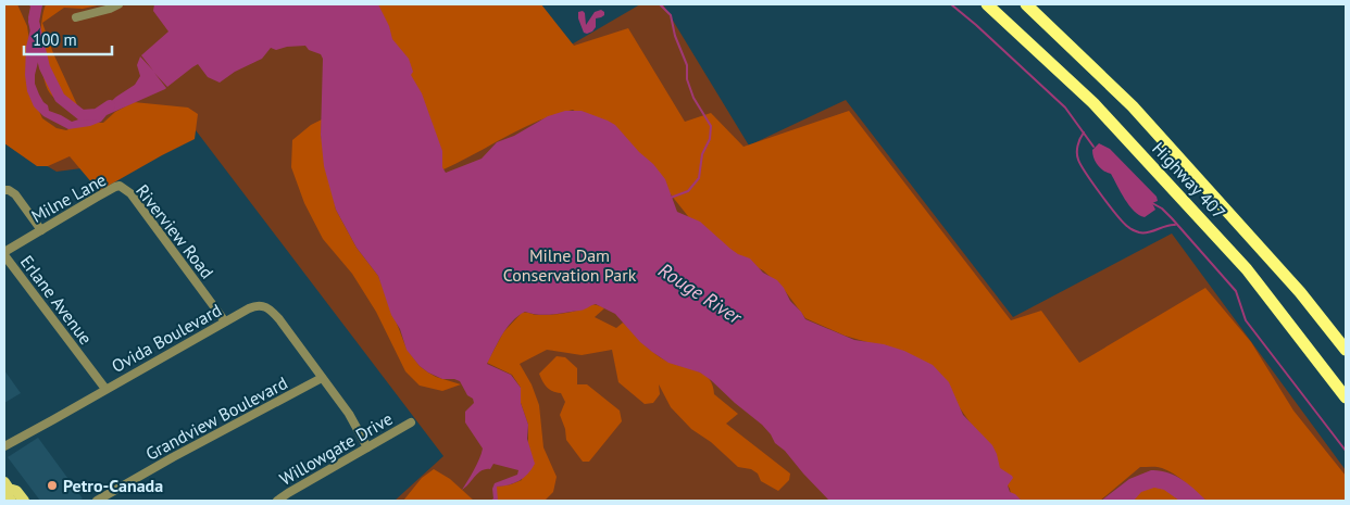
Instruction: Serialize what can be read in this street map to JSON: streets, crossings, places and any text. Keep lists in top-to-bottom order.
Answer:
{
  "streets": {
    "highway": ["Highway 407"],
    "street": [
      "Milne Lane",
      "Riverview Road",
      "Erlane Avenue",
      "Ovida Boulevard",
      "Grandview Boulevard",
      "Willowgate Drive"
    ]
  },
  "crossings": [
    ["Milne Lane", "Riverview Road"],
    ["Milne Lane", "Erlane Avenue"],
    ["Riverview Road", "Ovida Boulevard"],
    ["Erlane Avenue", "Ovida Boulevard"],
    ["Ovida Boulevard", "Grandview Boulevard"],
    ["Ovida Boulevard", "Willowgate Drive"]
  ],
  "water": ["Rouge River"],
  "parks": ["Milne Dam Conservation Park"],
  "places": ["Petro-Canada"],
  "scale_bar": "100 m"
}
